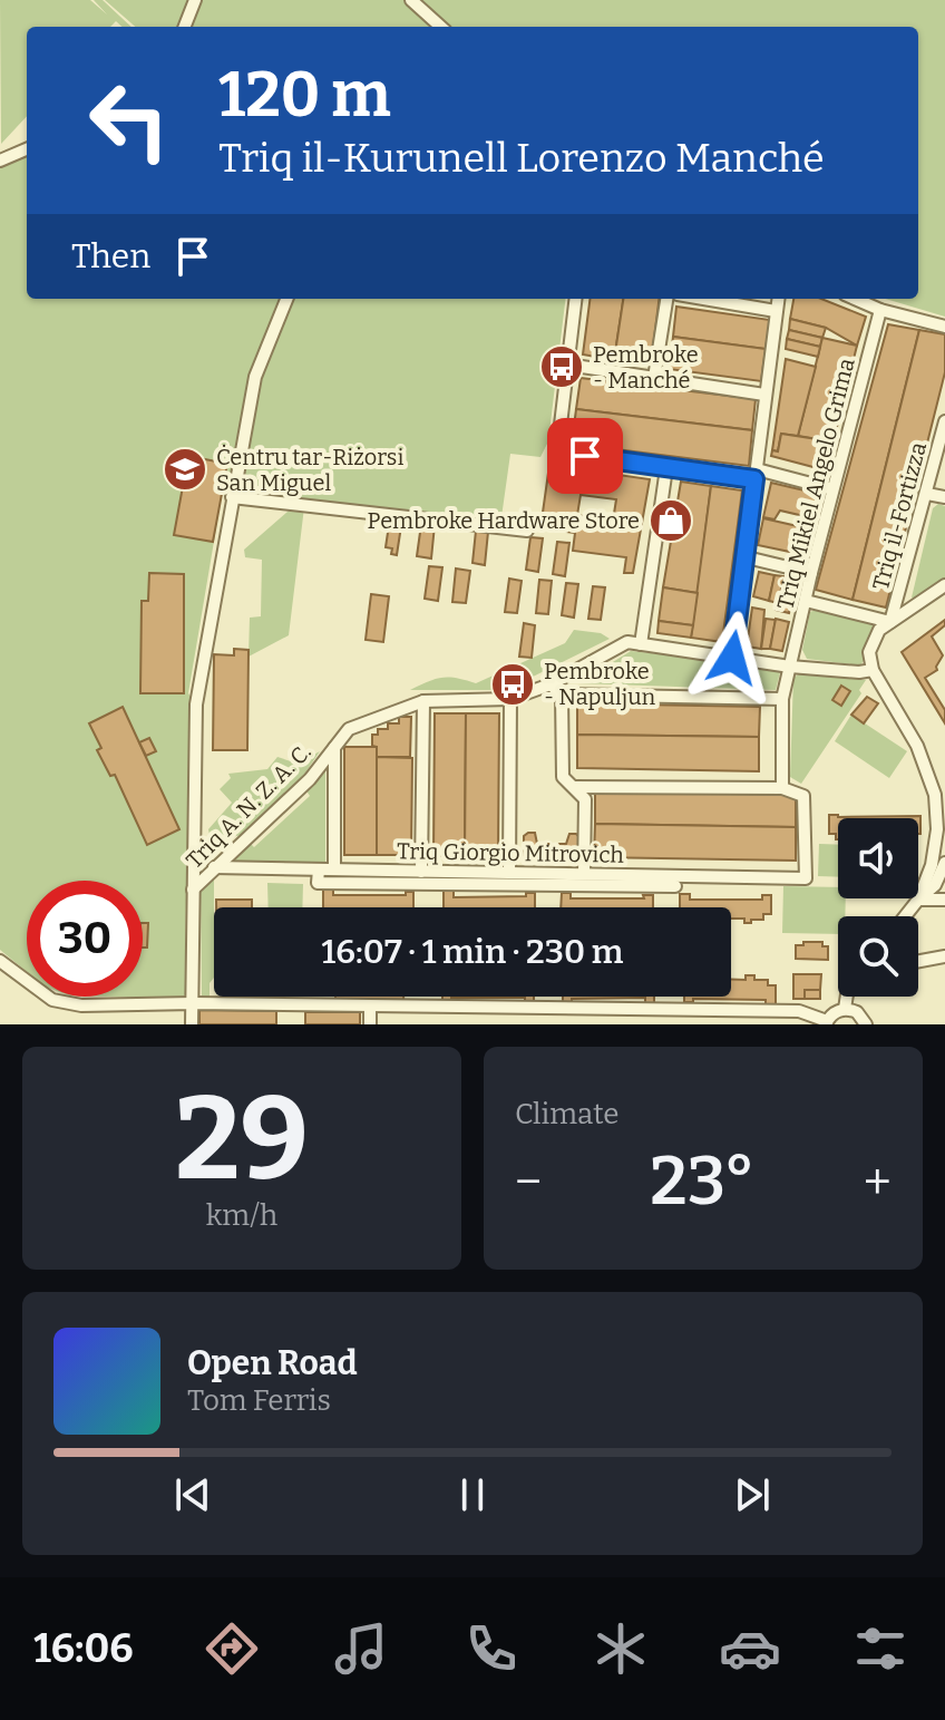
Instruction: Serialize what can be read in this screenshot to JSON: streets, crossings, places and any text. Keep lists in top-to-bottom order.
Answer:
{
  "streets": {
    "street": [
      "Triq Mikiel Angelo Grima",
      "Triq il-Fortizza",
      "Triq A. N. Z. A. C.",
      "Triq Giorgio Mitrovich"
    ]
  },
  "crossings": [
    ["Triq Mikiel Angelo Grima", "Triq Giorgio Mitrovich"],
    ["Triq A. N. Z. A. C.", "Triq Giorgio Mitrovich"]
  ],
  "places": {
    "bus stop": ["Pembroke - Manché", "Pembroke - Napuljun"],
    "school or university": ["Ċentru tar-Riżorsi San Miguel"],
    "shop": ["Pembroke Hardware Store"]
  },
  "page": {
    "turn": ["120 m", "Triq il-Kurunell Lorenzo Manché"],
    "then": "Then",
    "limit": "30",
    "trip": "16:07 · 1 min · 230 m",
    "tile": [
      ["29", "km/h"],
      "Climate"
    ],
    "heat": ["−", "23°", "+"],
    "song": ["Open Road", "Tom Ferris"],
    "tabs": "16:06"
  }
}
